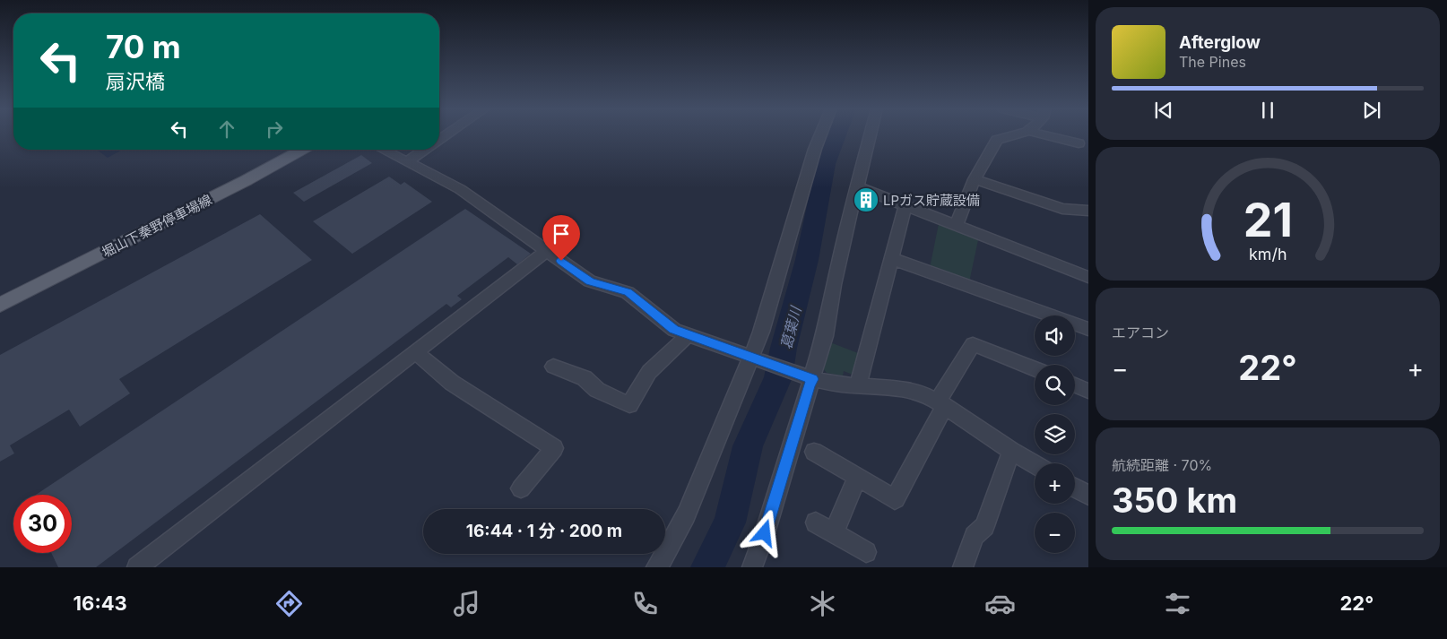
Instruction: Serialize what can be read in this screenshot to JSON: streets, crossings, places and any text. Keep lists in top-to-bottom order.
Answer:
{
  "streets": {
    "main road": ["堀山下秦野停車場線"]
  },
  "water": ["葛葉川"],
  "places": {
    "building": ["LPガス貯蔵設備"]
  },
  "page": {
    "turn": ["70 m", "扇沢橋"],
    "song": ["Afterglow", "The Pines"],
    "tile": [
      "エアコン",
      ["航続距離 · 70%", "350 km"]
    ],
    "map_buttons": ["+", "−"],
    "heat": ["−", "22°", "+"],
    "limit": "30",
    "trip": "16:44 · 1 分 · 200 m",
    "tabs": ["16:43", "22°"],
    "gauge": ["21", "km/h"]
  }
}
